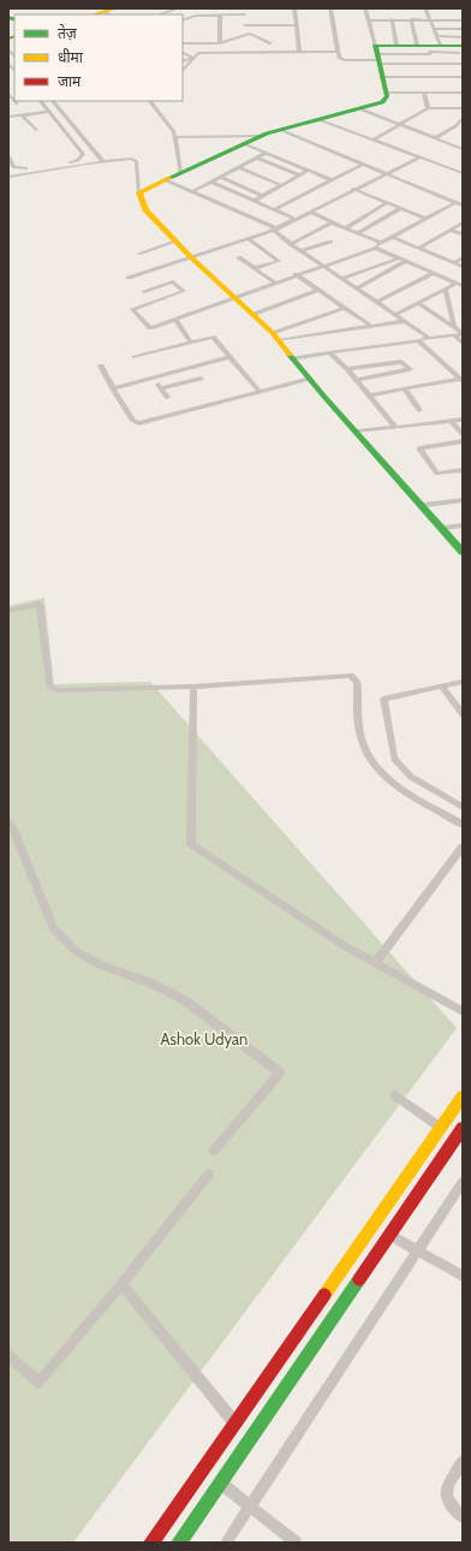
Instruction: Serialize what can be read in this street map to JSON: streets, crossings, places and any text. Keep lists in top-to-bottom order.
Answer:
{
  "parks": ["Ashok Udyan"],
  "legend": ["तेज़", "धीमा", "जाम"]
}
